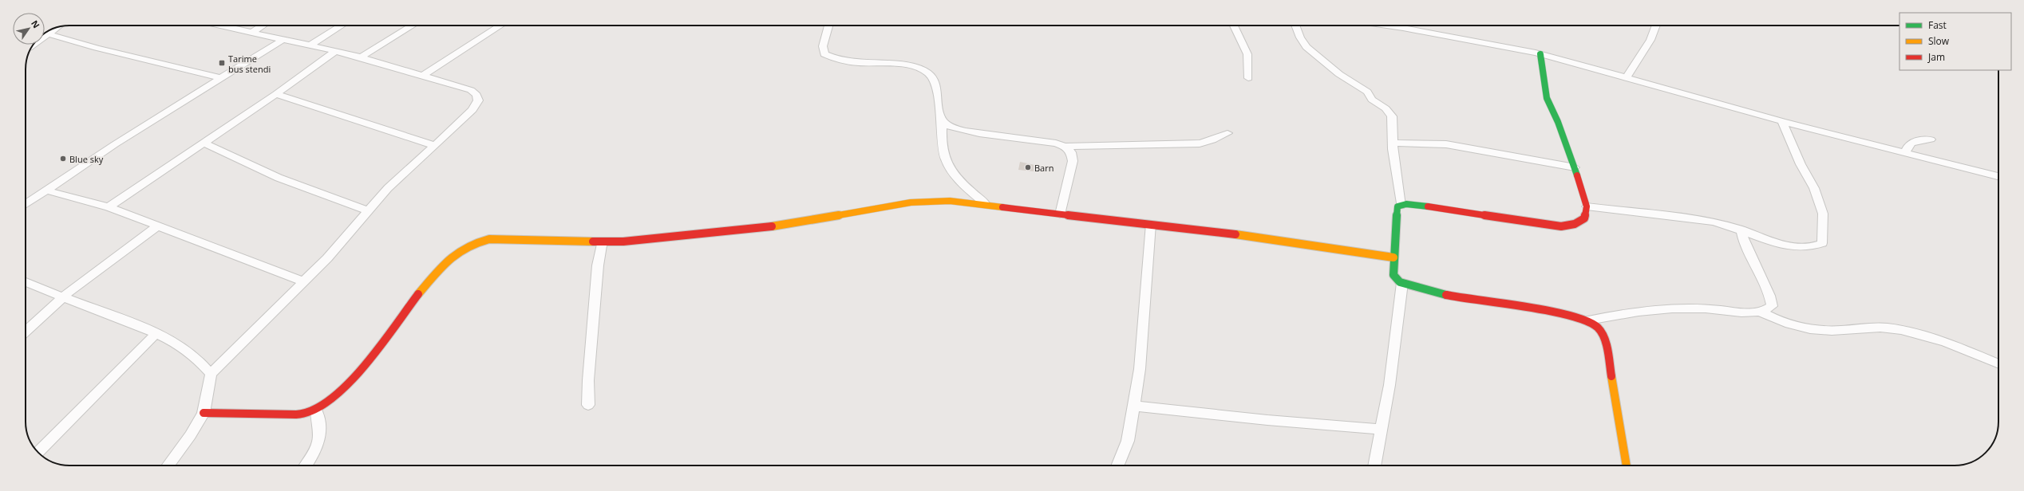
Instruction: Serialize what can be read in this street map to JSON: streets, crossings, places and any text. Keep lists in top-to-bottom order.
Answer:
{
  "places": {
    "transit": ["Tarime bus stendi"],
    "other": ["Blue sky", "Barn"]
  },
  "legend": ["Fast", "Slow", "Jam"],
  "north": "top right"
}
